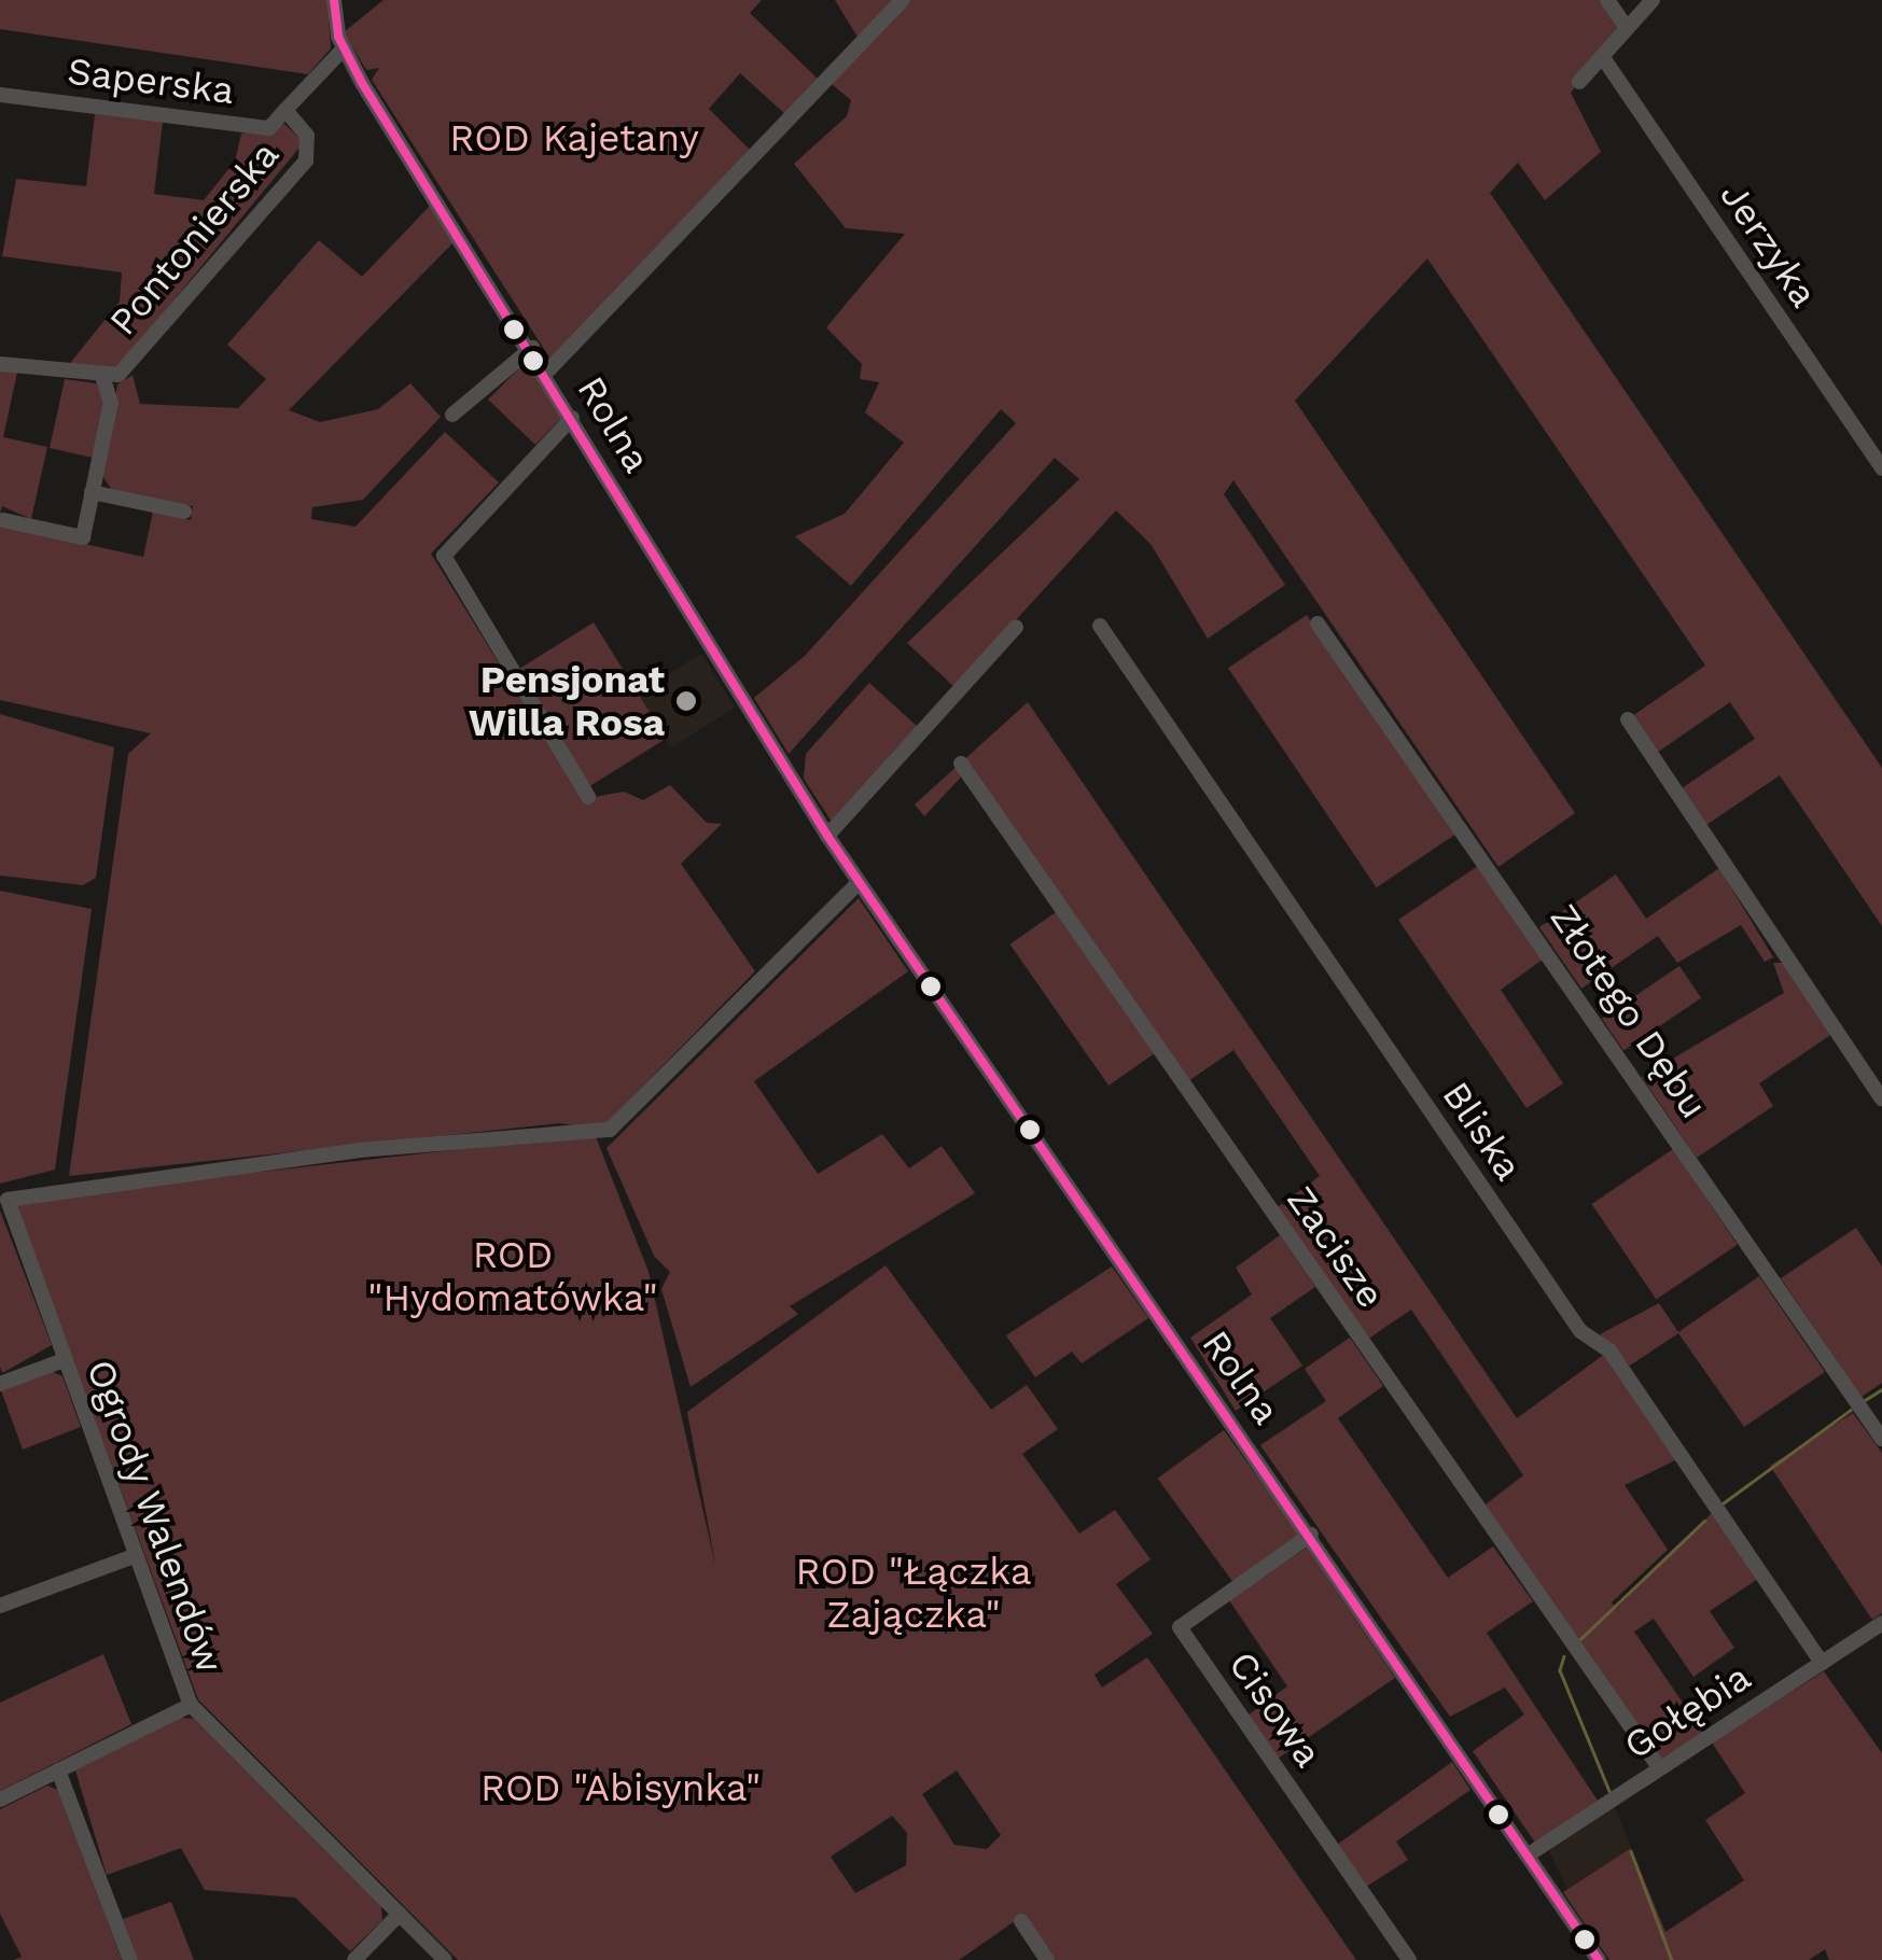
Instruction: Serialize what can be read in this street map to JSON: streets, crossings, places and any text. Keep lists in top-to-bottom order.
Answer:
{
  "streets": {
    "street": [
      "Saperska",
      "Pontonierska",
      "Jerzyka",
      "Rolna",
      "Złotego Dębu",
      "Bliska",
      "Zacisze",
      "Ogrody Walendów",
      "Cisowa",
      "Gołębia"
    ]
  },
  "crossings": [
    ["Saperska", "Pontonierska"],
    ["Pontonierska", "Rolna"],
    ["Rolna", "Cisowa"],
    ["Rolna", "Gołębia"],
    ["Bliska", "Gołębia"],
    ["Zacisze", "Gołębia"]
  ],
  "parks": [
    "ROD Kajetany",
    "ROD \"Hydomatówka\"",
    "ROD \"Łączka Zajączka\"",
    "ROD \"Abisynka\""
  ],
  "places": ["Pensjonat Willa Rosa"]
}
